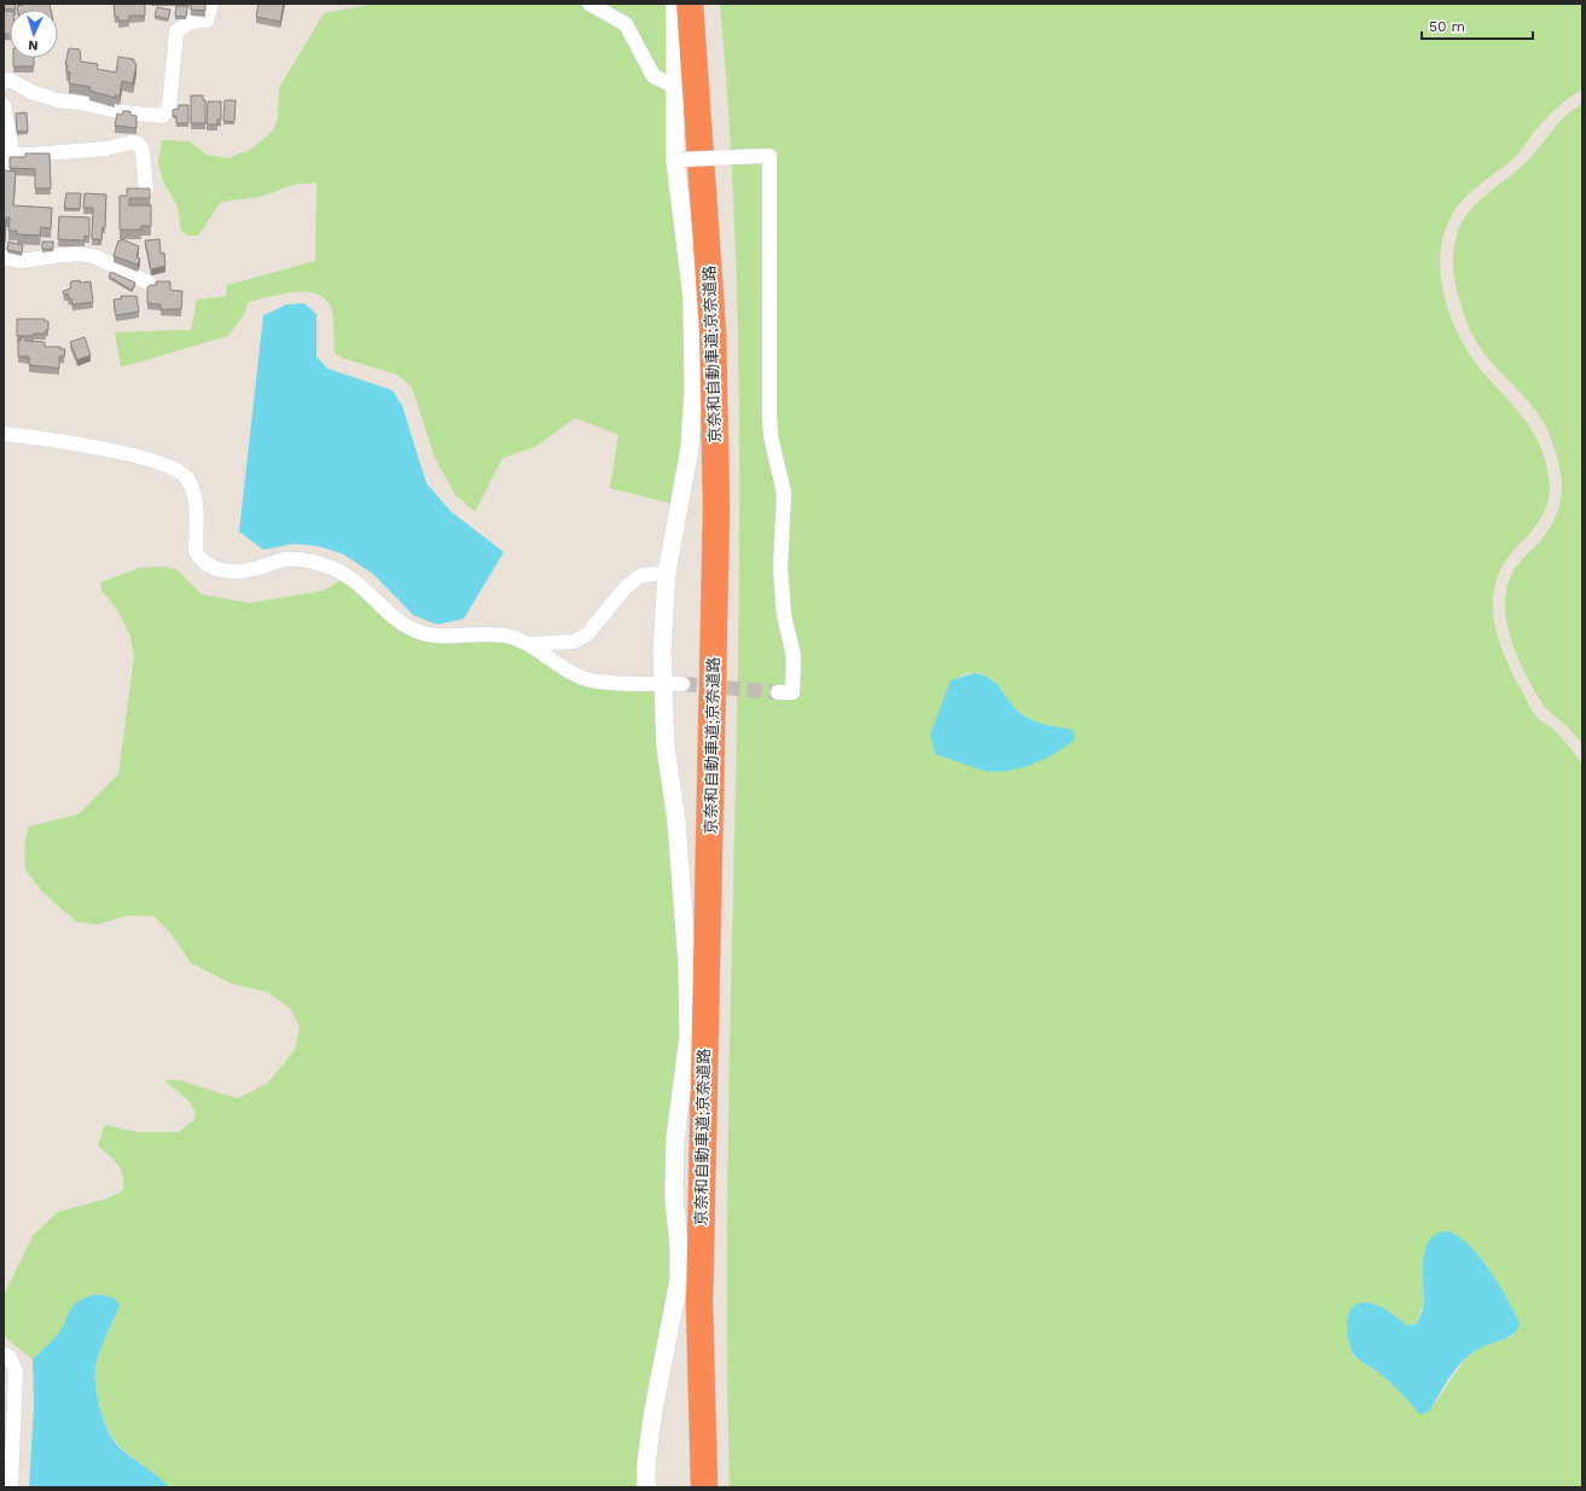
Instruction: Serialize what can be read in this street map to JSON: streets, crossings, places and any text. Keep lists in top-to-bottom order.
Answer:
{
  "streets": {
    "highway": ["京奈和自動車道;京奈道路"]
  },
  "scale_bar": "50 m",
  "north": "bottom"
}
